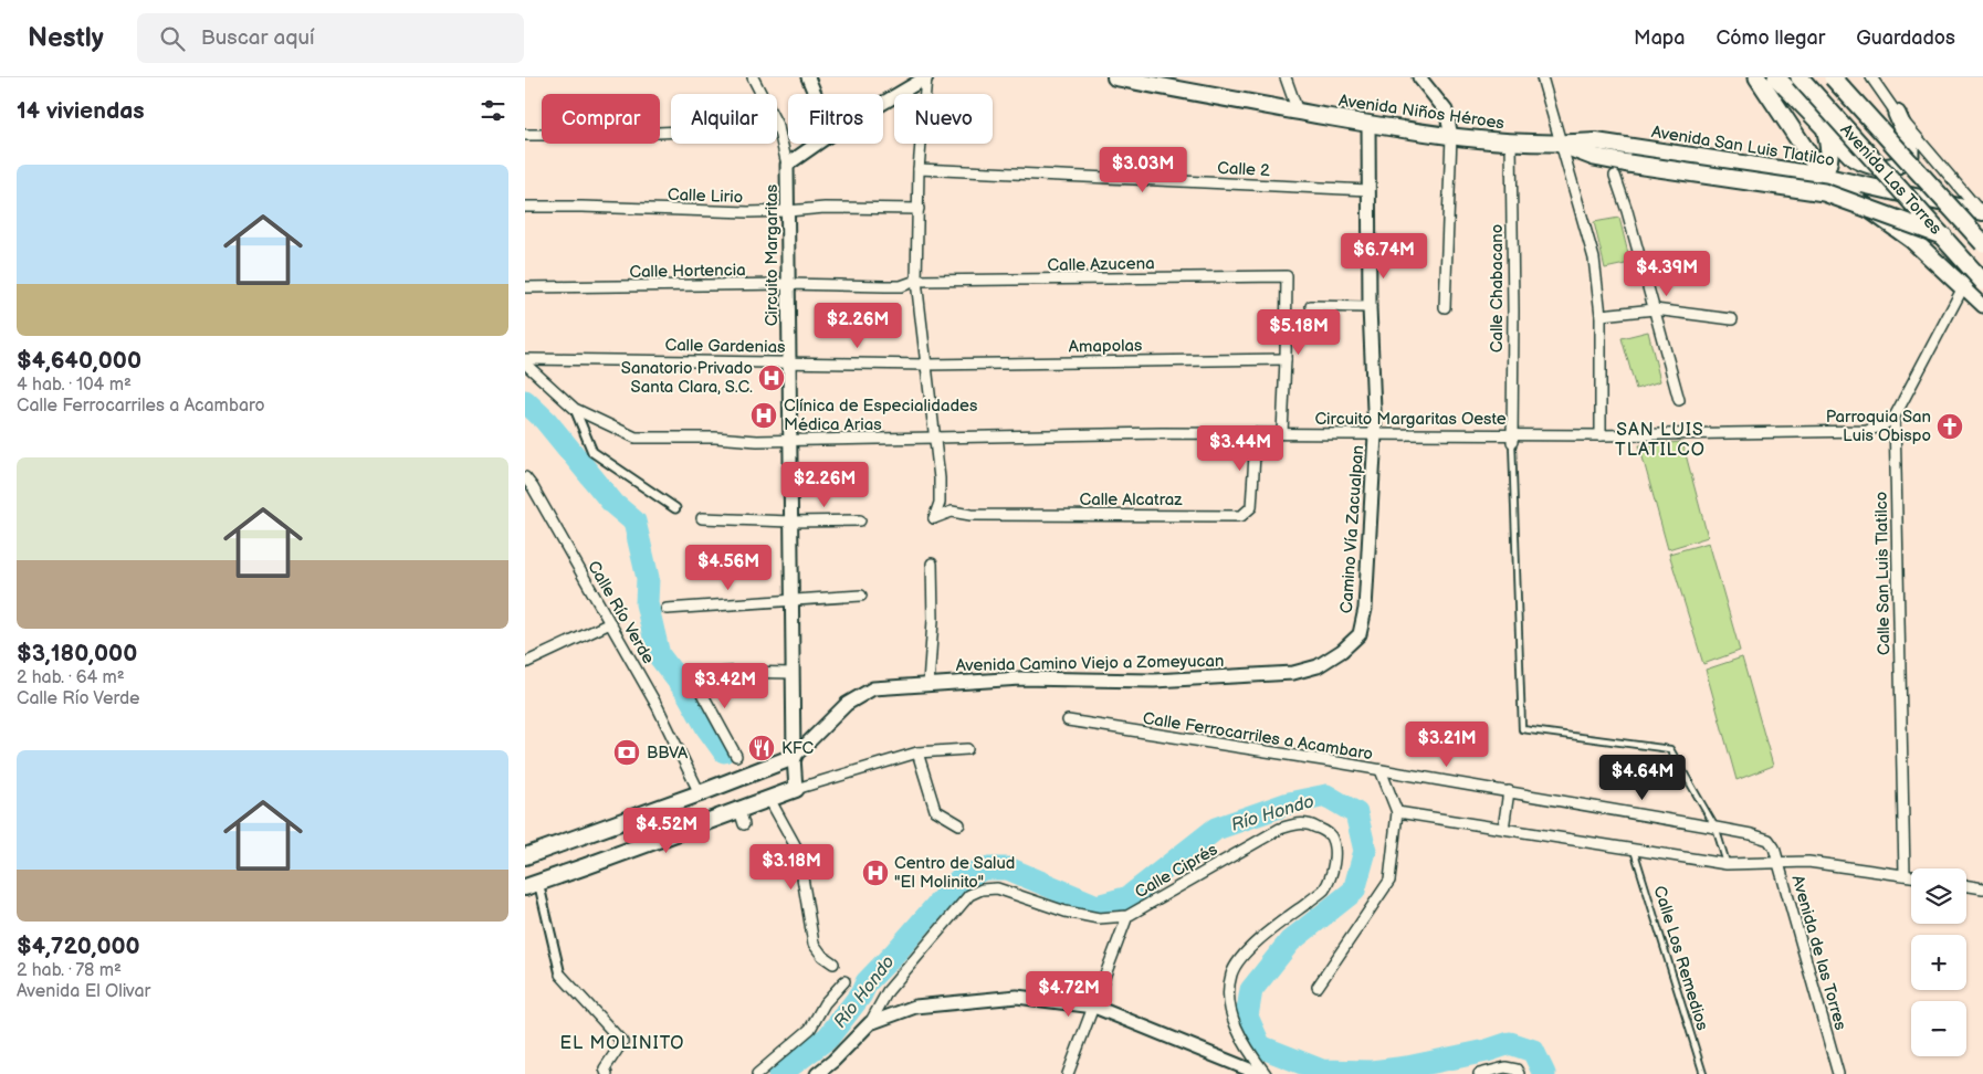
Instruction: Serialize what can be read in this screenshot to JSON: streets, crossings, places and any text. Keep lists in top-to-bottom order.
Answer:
{
  "streets": {
    "highway": ["Avenida Las Torres"],
    "main road": ["Avenida Niños Héroes", "Avenida San Luis Tlatilco"],
    "street": [
      "Calle 2",
      "Calle Lirio",
      "Circuito Margaritas",
      "Calle Azucena",
      "Calle Hortencia",
      "Calle Chabacano",
      "Calle Gardenias",
      "Amapolas",
      "Circuito Margaritas Oeste",
      "Calle Alcatraz",
      "Camino Vía Zacualpan",
      "Calle San Luis Tlatilco",
      "Calle Río Verde",
      "Avenida Camino Viejo a Zomeyucan",
      "Calle Ferrocarriles a Acambaro",
      "Calle Ciprés",
      "Avenida de las Torres"
    ],
    "lane": ["Calle Los Remedios"]
  },
  "crossings": [
    ["Avenida Niños Héroes", "Avenida San Luis Tlatilco"],
    ["Avenida Niños Héroes", "Calle Chabacano"],
    ["Avenida Niños Héroes", "Camino Vía Zacualpan"],
    ["Calle 2", "Camino Vía Zacualpan"],
    ["Calle Lirio", "Circuito Margaritas"],
    ["Circuito Margaritas", "Calle Hortencia"],
    ["Circuito Margaritas", "Calle Gardenias"],
    ["Circuito Margaritas", "Circuito Margaritas Oeste"],
    ["Circuito Margaritas", "Avenida Camino Viejo a Zomeyucan"],
    ["Calle Azucena", "Calle Hortencia"],
    ["Calle Azucena", "Amapolas"],
    ["Calle Chabacano", "Circuito Margaritas Oeste"],
    ["Calle Gardenias", "Amapolas"],
    ["Circuito Margaritas Oeste", "Calle Alcatraz"],
    ["Circuito Margaritas Oeste", "Camino Vía Zacualpan"],
    ["Circuito Margaritas Oeste", "Calle San Luis Tlatilco"],
    ["Camino Vía Zacualpan", "Avenida Camino Viejo a Zomeyucan"],
    ["Calle Ferrocarriles a Acambaro", "Avenida de las Torres"]
  ],
  "districts": ["SAN LUIS TLATILCO", "EL MOLINITO"],
  "water": ["Río Hondo"],
  "places": {
    "hospital": ["Sanatorio Privado Santa Clara, S.C.", "Clínica de Especialidades Médica Arias", "Centro de Salud \"El Molinito\""],
    "church": ["Parroquia San Luis Obispo"],
    "restaurant": ["KFC"],
    "bank": ["BBVA"]
  },
  "page": {
    "header": "Nestly",
    "search": "Buscar aquí",
    "nav": ["Mapa", "Cómo llegar", "Guardados"],
    "heading": "14 viviendas",
    "chip": [
      "Comprar",
      "Alquilar",
      "Filtros",
      "Nuevo"
    ],
    "list": [
      {
        "name": "$4,640,000",
        "note": "4 hab. · 104 m² · Calle Ferrocarriles a Acambaro"
      },
      {
        "name": "$3,180,000",
        "note": "2 hab. · 64 m² · Calle Río Verde"
      },
      {
        "name": "$4,720,000",
        "note": "2 hab. · 78 m² · Avenida El Olivar"
      }
    ],
    "price": [
      "$3.03M",
      "$6.74M",
      "$4.39M",
      "$2.26M",
      "$5.18M",
      "$3.44M",
      "$2.26M",
      "$4.56M",
      "$3.42M",
      "$3.21M",
      "$4.64M",
      "$4.52M",
      "$3.18M",
      "$4.72M"
    ],
    "map_buttons": ["+", "−"]
  }
}
